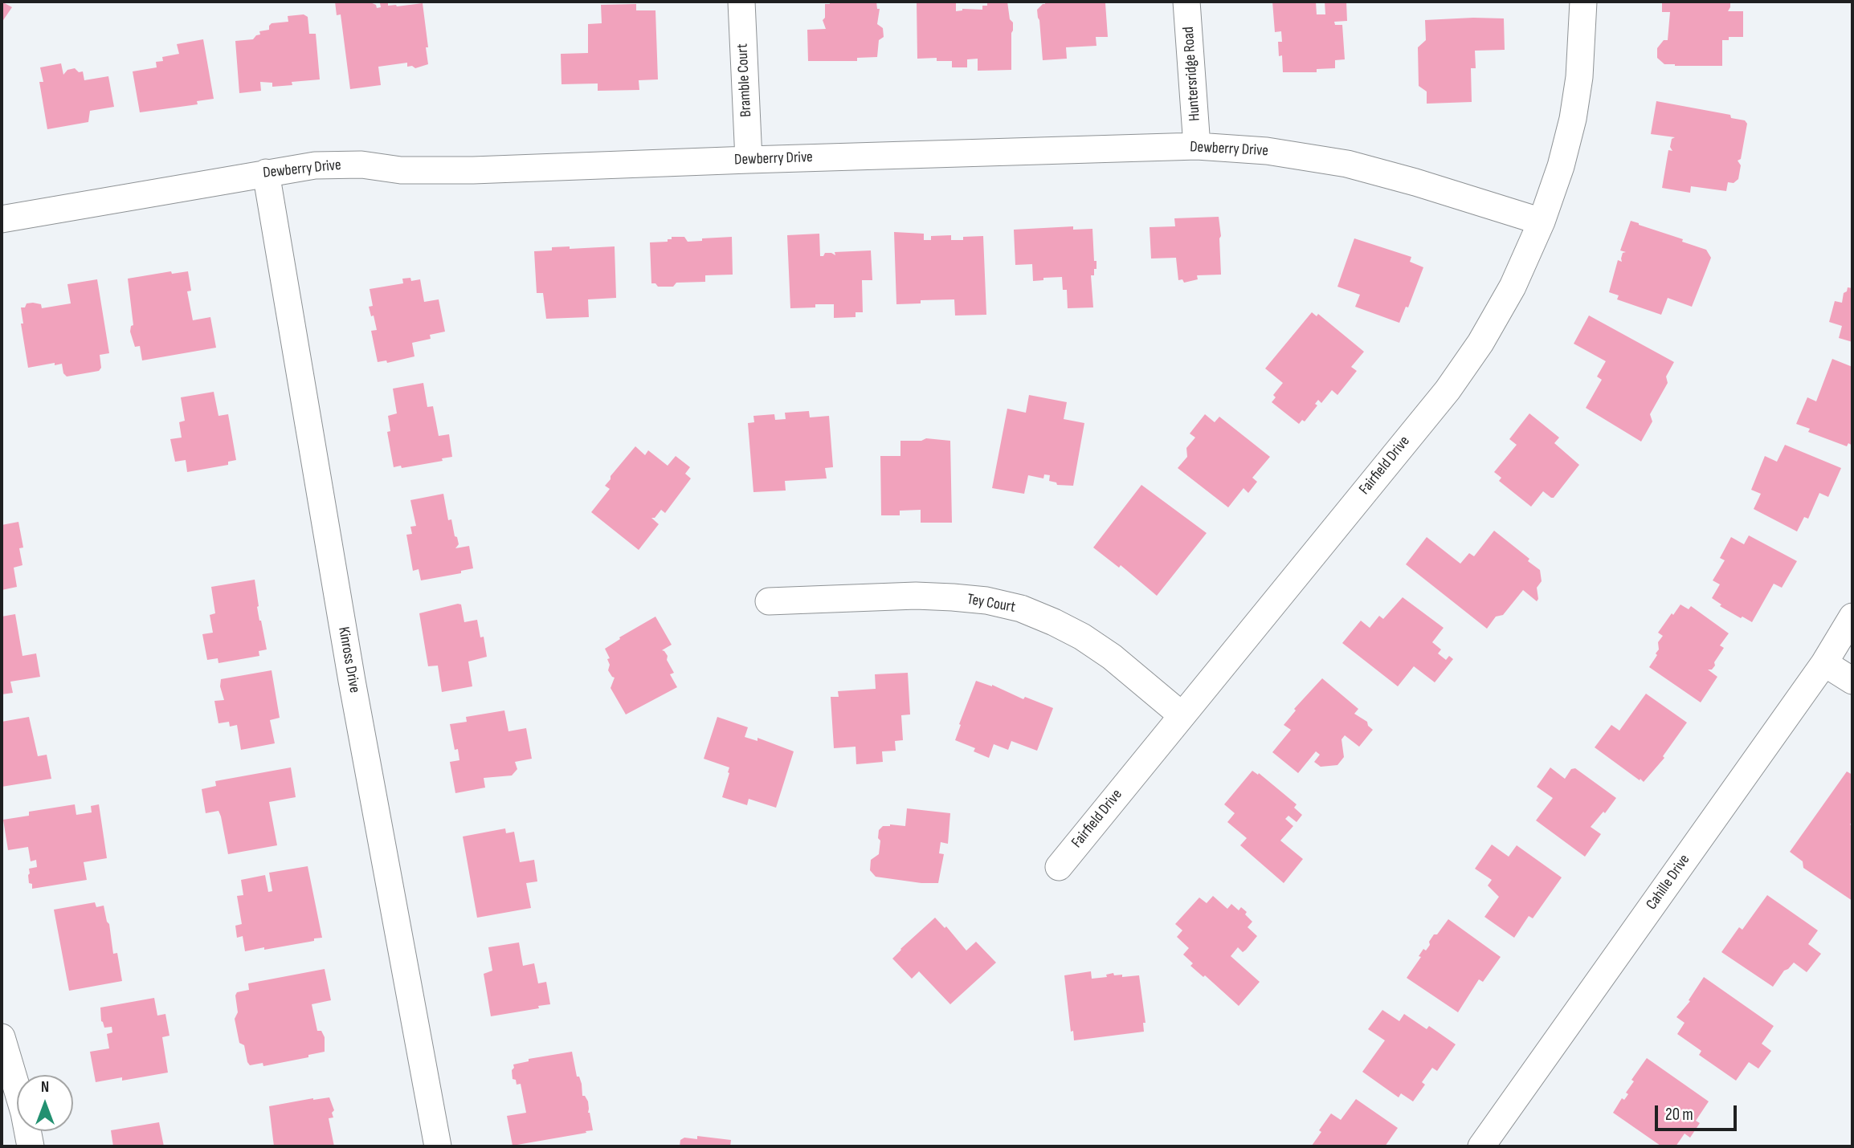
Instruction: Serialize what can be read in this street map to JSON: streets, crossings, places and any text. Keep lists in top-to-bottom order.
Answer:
{
  "streets": {
    "street": [
      "Huntersridge Road",
      "Bramble Court",
      "Dewberry Drive",
      "Fairfield Drive",
      "Tey Court",
      "Kinross Drive",
      "Cahille Drive"
    ]
  },
  "crossings": [
    ["Huntersridge Road", "Dewberry Drive"],
    ["Bramble Court", "Dewberry Drive"],
    ["Dewberry Drive", "Fairfield Drive"],
    ["Dewberry Drive", "Kinross Drive"],
    ["Fairfield Drive", "Tey Court"]
  ],
  "scale_bar": "20 m",
  "north": "top"
}
